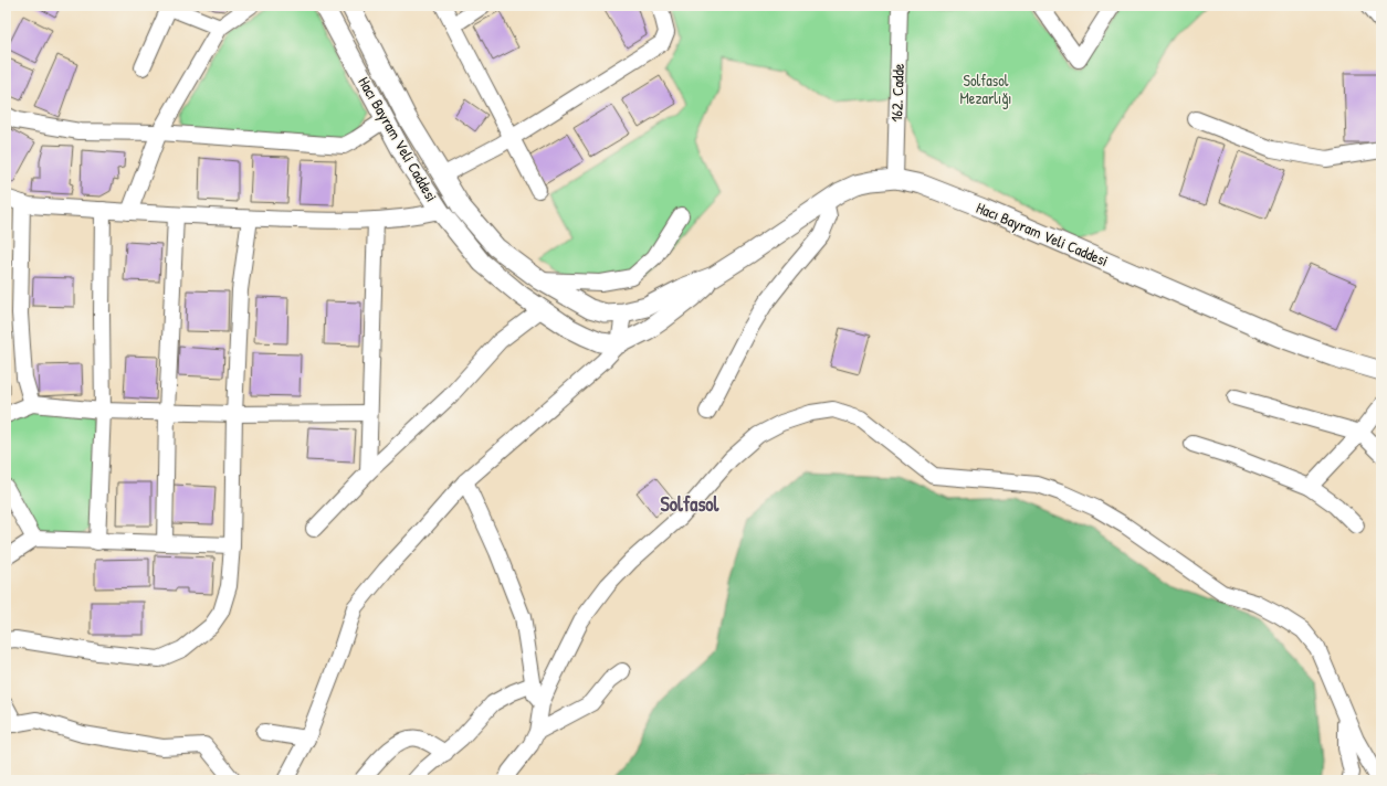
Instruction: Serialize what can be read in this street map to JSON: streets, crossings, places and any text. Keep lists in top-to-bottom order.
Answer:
{
  "streets": {
    "main road": ["Hacı Bayram Veli Caddesi"],
    "street": ["162. Cadde"]
  },
  "crossings": [
    ["162. Cadde", "Hacı Bayram Veli Caddesi"]
  ],
  "districts": ["Solfasol"],
  "parks": ["Solfasol Mezarlığı"]
}
